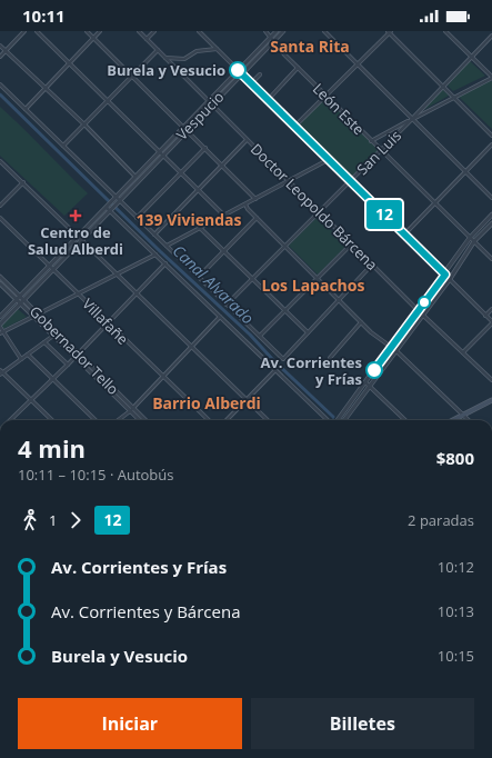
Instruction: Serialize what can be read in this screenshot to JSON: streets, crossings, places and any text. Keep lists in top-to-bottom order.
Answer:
{
  "streets": {
    "street": [
      "León Este",
      "Vespucio",
      "San Luis",
      "Doctor Leopoldo Bárcena",
      "Villafañe",
      "Gobernador Tello"
    ]
  },
  "crossings": [
    ["León Este", "Vespucio"],
    ["León Este", "San Luis"],
    ["Vespucio", "Doctor Leopoldo Bárcena"],
    ["San Luis", "Doctor Leopoldo Bárcena"]
  ],
  "districts": [
    "Santa Rita",
    "139 Viviendas",
    "Los Lapachos",
    "Barrio Alberdi"
  ],
  "water": ["Canal Alvarado"],
  "places": {
    "other": ["Burela y Vesucio", "Av. Corrientes y Frías"],
    "health": ["Centro de Salud Alberdi"]
  },
  "lines": ["bus line 12"],
  "page": {
    "status": "10:11",
    "on_map": "12",
    "heading": ["4 min", "10:11 – 10:15 · Autobús", "$800"],
    "legs": ["1", "12", "2 paradas"],
    "list": [
      {
        "name": "Av. Corrientes y Frías",
        "value": "10:12"
      },
      {
        "name": "Av. Corrientes y Bárcena",
        "value": "10:13"
      },
      {
        "name": "Burela y Vesucio",
        "value": "10:15"
      }
    ],
    "buttons": ["Iniciar", "Billetes"]
  }
}
